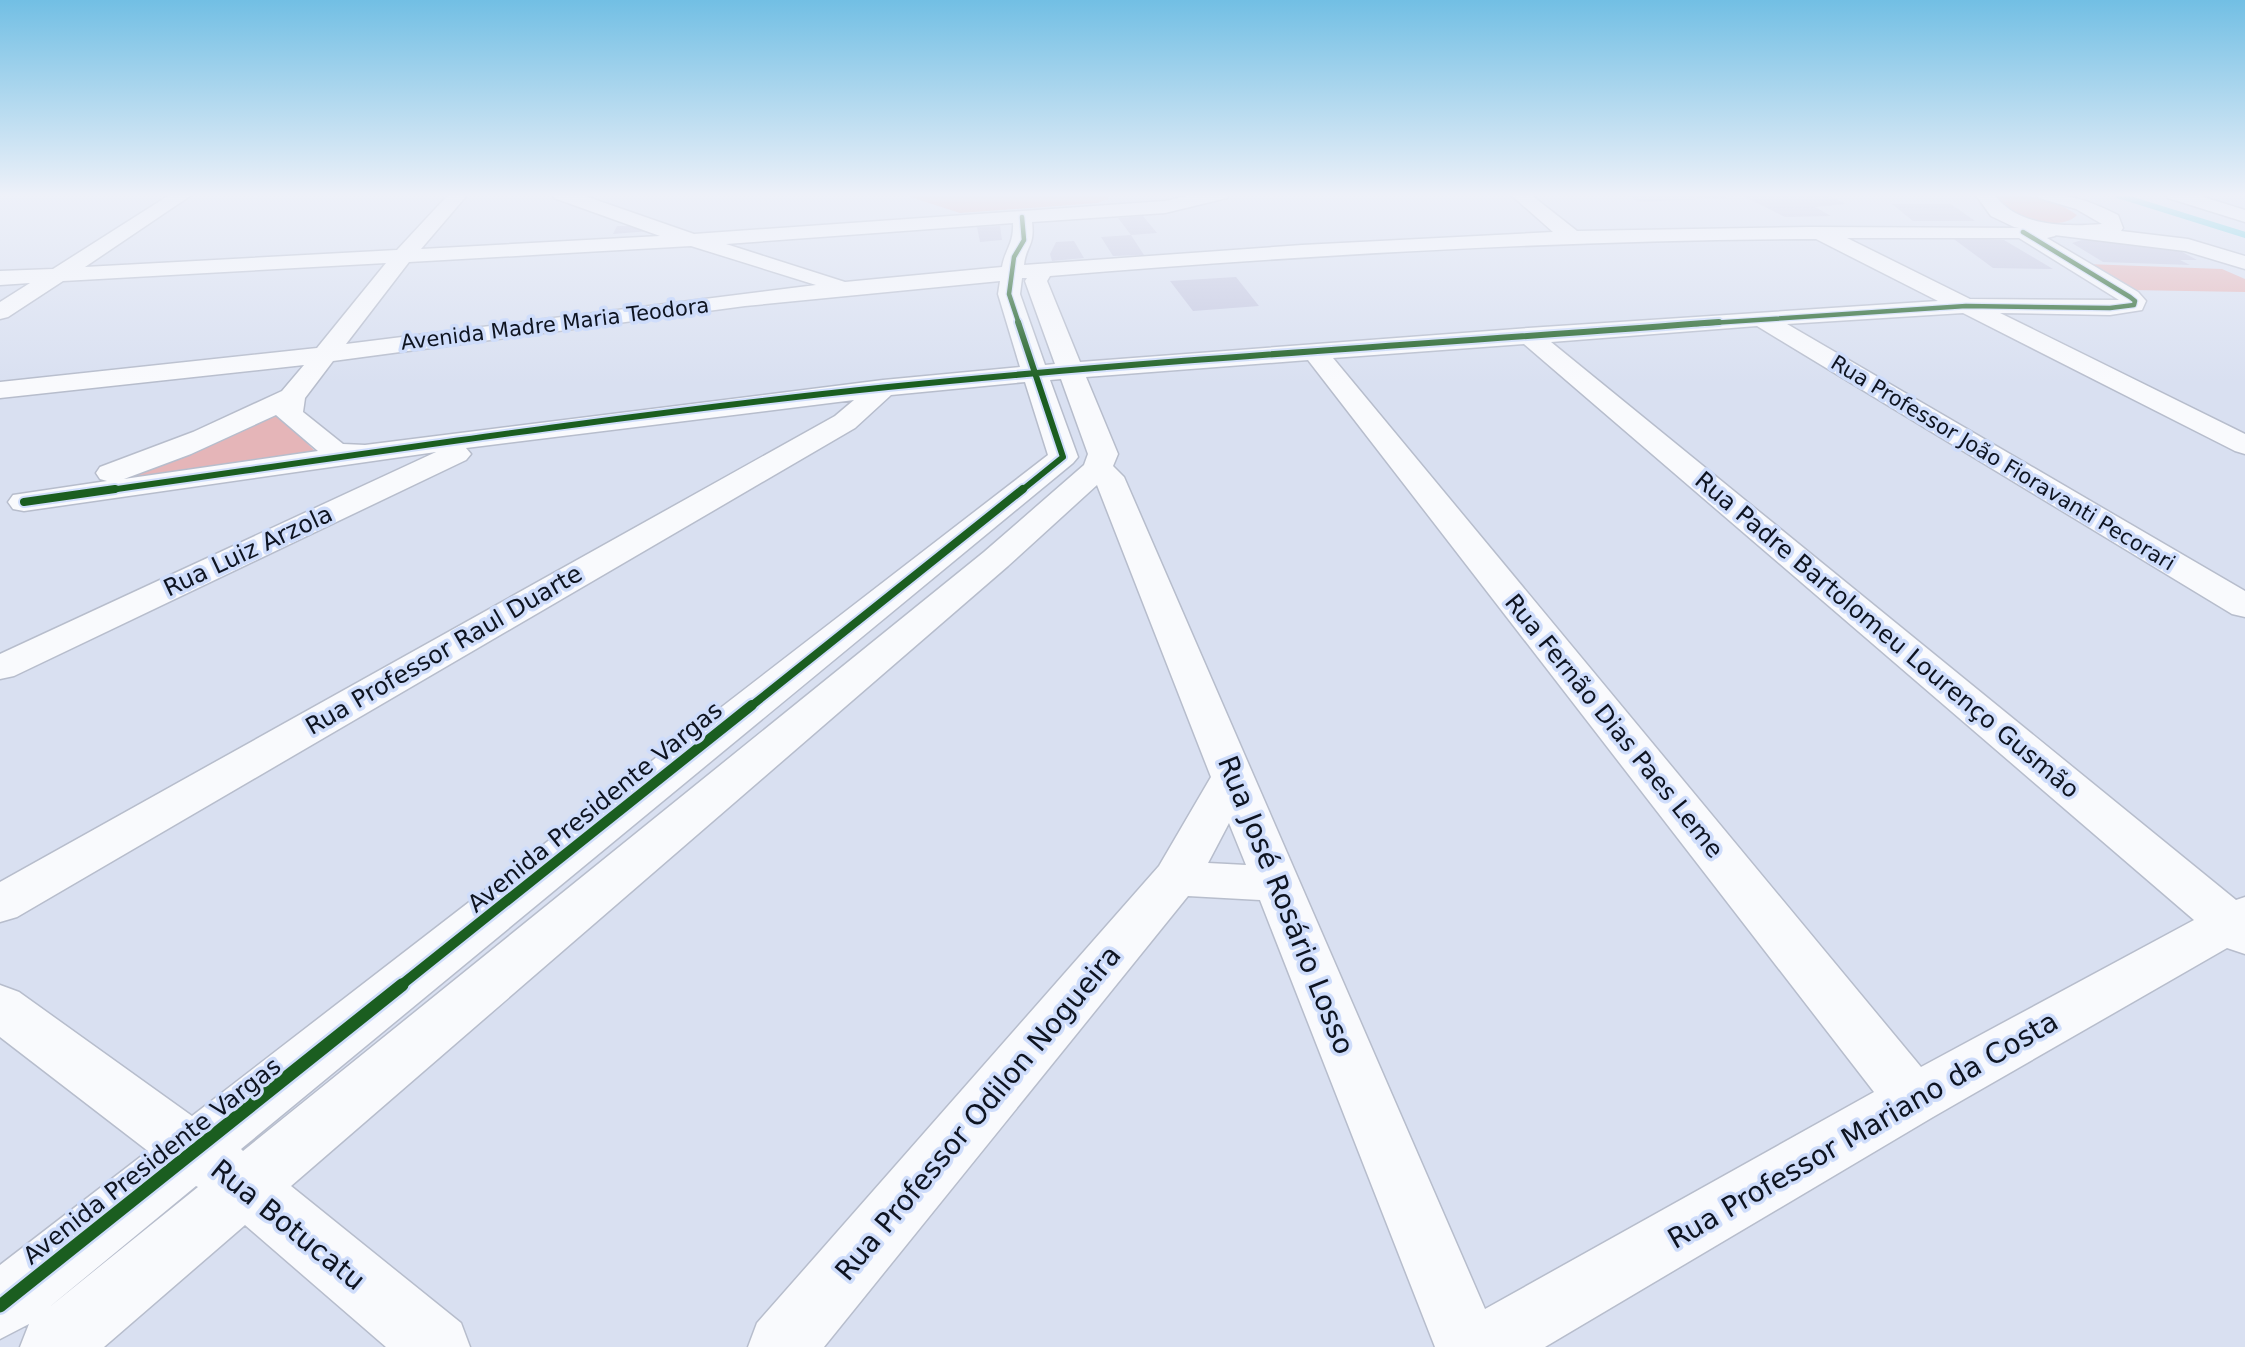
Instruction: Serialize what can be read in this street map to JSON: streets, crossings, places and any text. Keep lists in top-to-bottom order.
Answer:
{
  "streets": {
    "street": [
      "Avenida Madre Maria Teodora",
      "Rua Professor João Fioravanti Pecorari",
      "Rua Luiz Arzola",
      "Rua Padre Bartolomeu Lourenço Gusmão",
      "Rua Professor Raul Duarte",
      "Rua Fernão Dias Paes Leme",
      "Avenida Presidente Vargas",
      "Rua José Rosário Losso",
      "Rua Professor Odilon Nogueira",
      "Rua Professor Mariano da Costa",
      "Rua Botucatu"
    ]
  },
  "crossings": [
    ["Avenida Madre Maria Teodora", "Avenida Presidente Vargas"],
    ["Rua Padre Bartolomeu Lourenço Gusmão", "Rua Professor Mariano da Costa"],
    ["Rua Fernão Dias Paes Leme", "Rua Professor Mariano da Costa"],
    ["Avenida Presidente Vargas", "Rua José Rosário Losso"],
    ["Avenida Presidente Vargas", "Rua Botucatu"],
    ["Rua José Rosário Losso", "Rua Professor Odilon Nogueira"]
  ]
}
